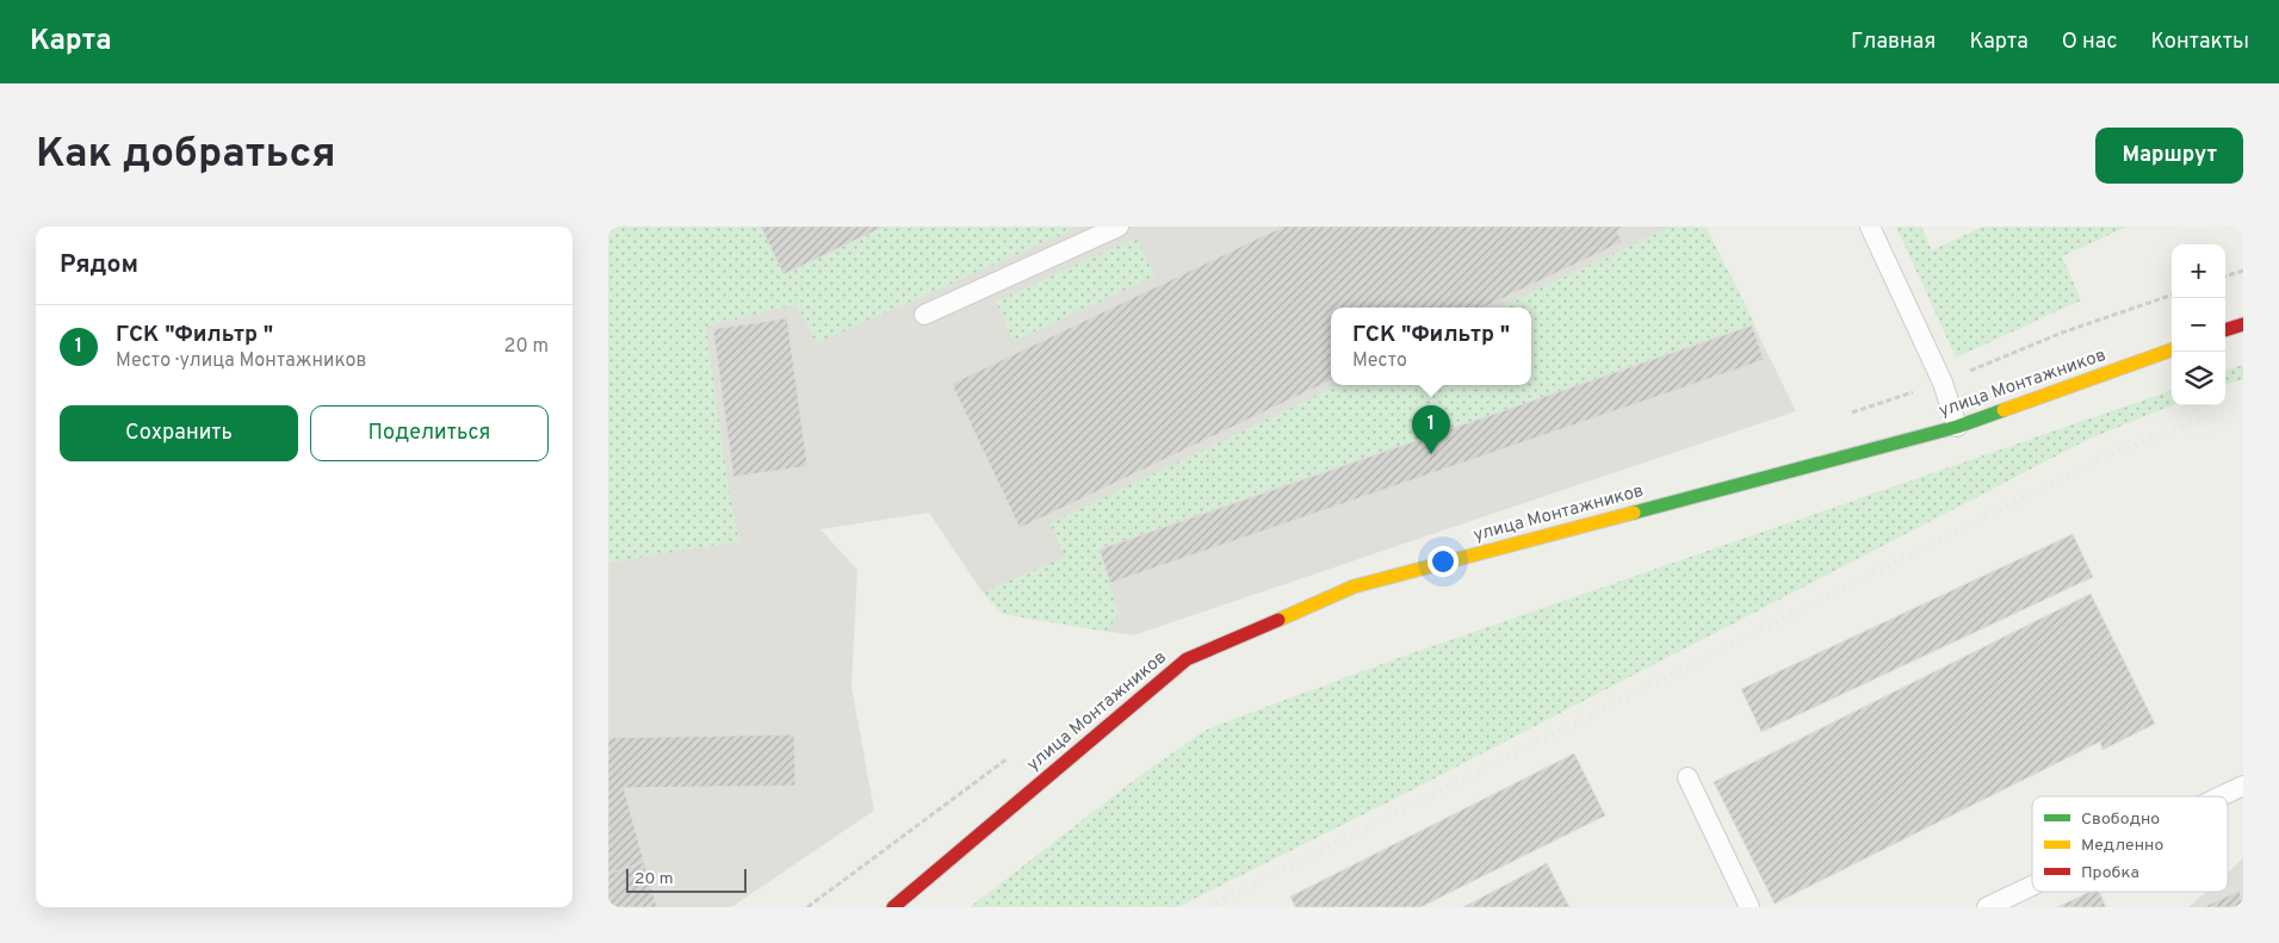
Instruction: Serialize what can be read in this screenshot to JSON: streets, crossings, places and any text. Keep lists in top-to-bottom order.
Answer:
{
  "streets": {
    "main road": ["улица Монтажников"]
  },
  "legend": ["Свободно", "Медленно", "Пробка"],
  "scale_bar": "20 m",
  "page": {
    "header": "Карта",
    "nav": [
      "Главная",
      "Карта",
      "О нас",
      "Контакты"
    ],
    "buttons": [
      "Маршрут",
      ["Сохранить", "Поделиться"]
    ],
    "title": "Как добраться",
    "heading": "Рядом",
    "map_buttons": ["+", "−"],
    "list": [
      {
        "mark": "1",
        "name": "ГСК \"Фильтр \"",
        "note": "Место · улица Монтажников",
        "value": "20 m"
      }
    ],
    "popup": ["ГСК \"Фильтр \"", "Место"],
    "pins": "1",
    "scale": "20 m"
  }
}
